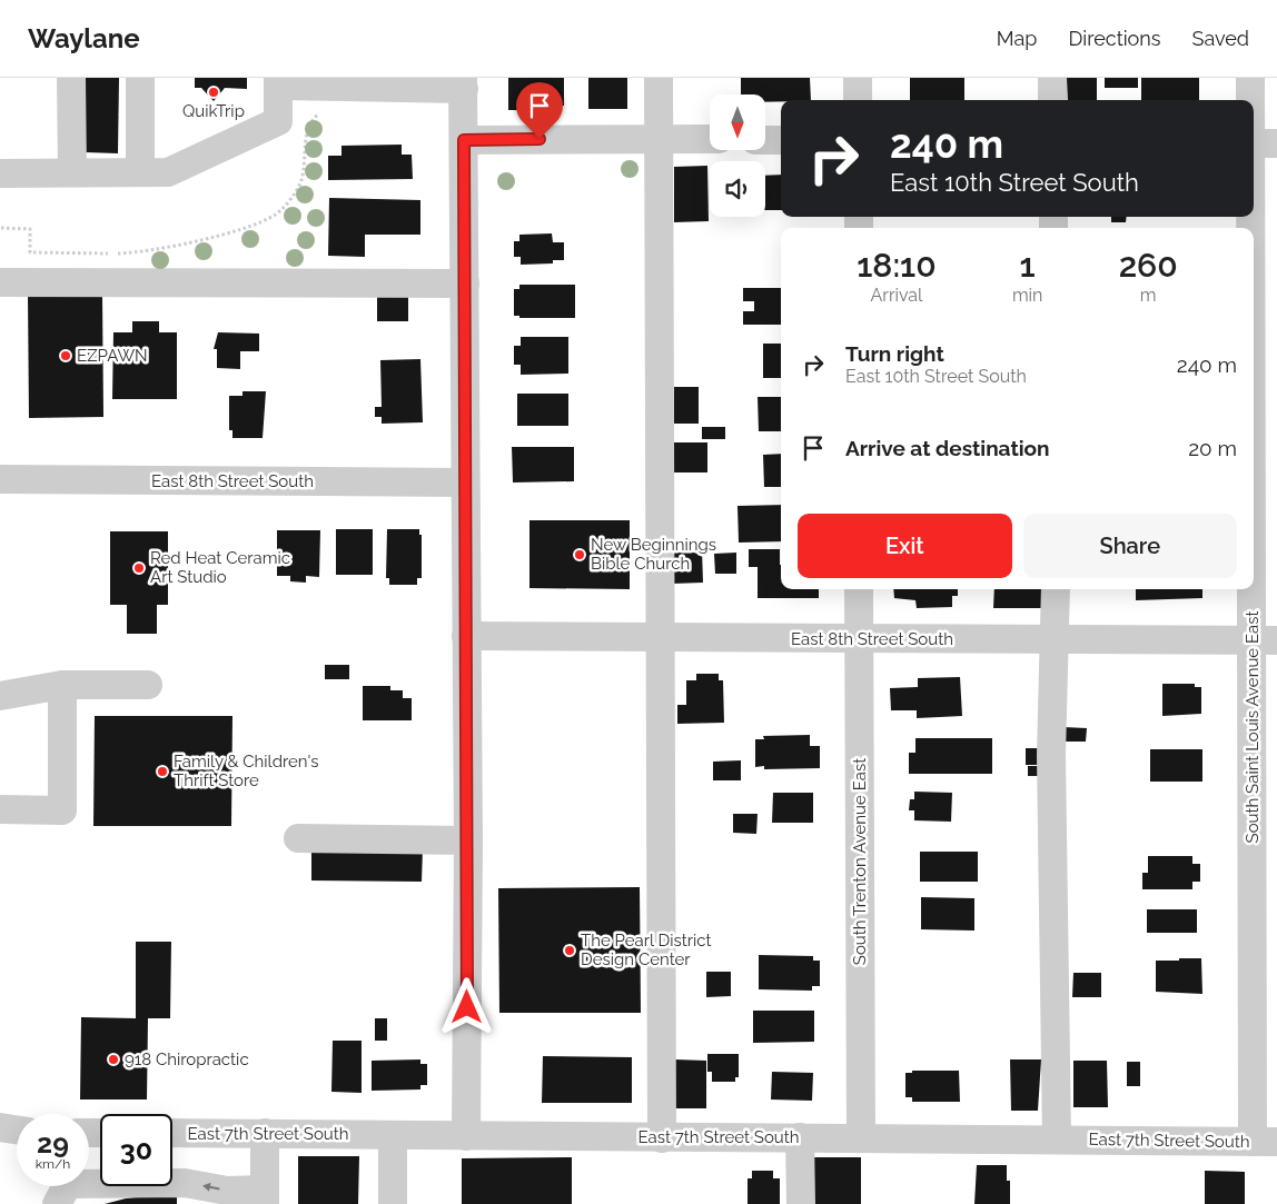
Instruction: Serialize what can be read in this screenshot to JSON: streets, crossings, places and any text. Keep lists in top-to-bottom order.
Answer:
{
  "streets": {
    "street": [
      "East 8th Street South",
      "South Saint Louis Avenue East",
      "South Trenton Avenue East",
      "East 7th Street South"
    ]
  },
  "crossings": [
    ["East 8th Street South", "South Saint Louis Avenue East"],
    ["East 8th Street South", "South Trenton Avenue East"],
    ["South Saint Louis Avenue East", "East 7th Street South"],
    ["South Trenton Avenue East", "East 7th Street South"]
  ],
  "places": [
    "QuikTrip",
    "EZPAWN",
    "New Beginnings Bible Church",
    "Red Heat Ceramic Art Studio",
    "Family & Children's Thrift Store",
    "The Pearl District Design Center",
    "918 Chiropractic"
  ],
  "north": "bottom",
  "page": {
    "header": "Waylane",
    "nav": ["Map", "Directions", "Saved"],
    "turn": ["240 m", "East 10th Street South"],
    "eta": [
      "18:10",
      "Arrival",
      "1",
      "min",
      "260",
      "m"
    ],
    "list": [
      {
        "name": "Turn right",
        "note": "East 10th Street South",
        "value": "240 m"
      },
      {
        "name": "Arrive at destination",
        "value": "20 m"
      }
    ],
    "buttons": ["Exit", "Share"],
    "speed": "29 km/h",
    "limit": "30"
  }
}
